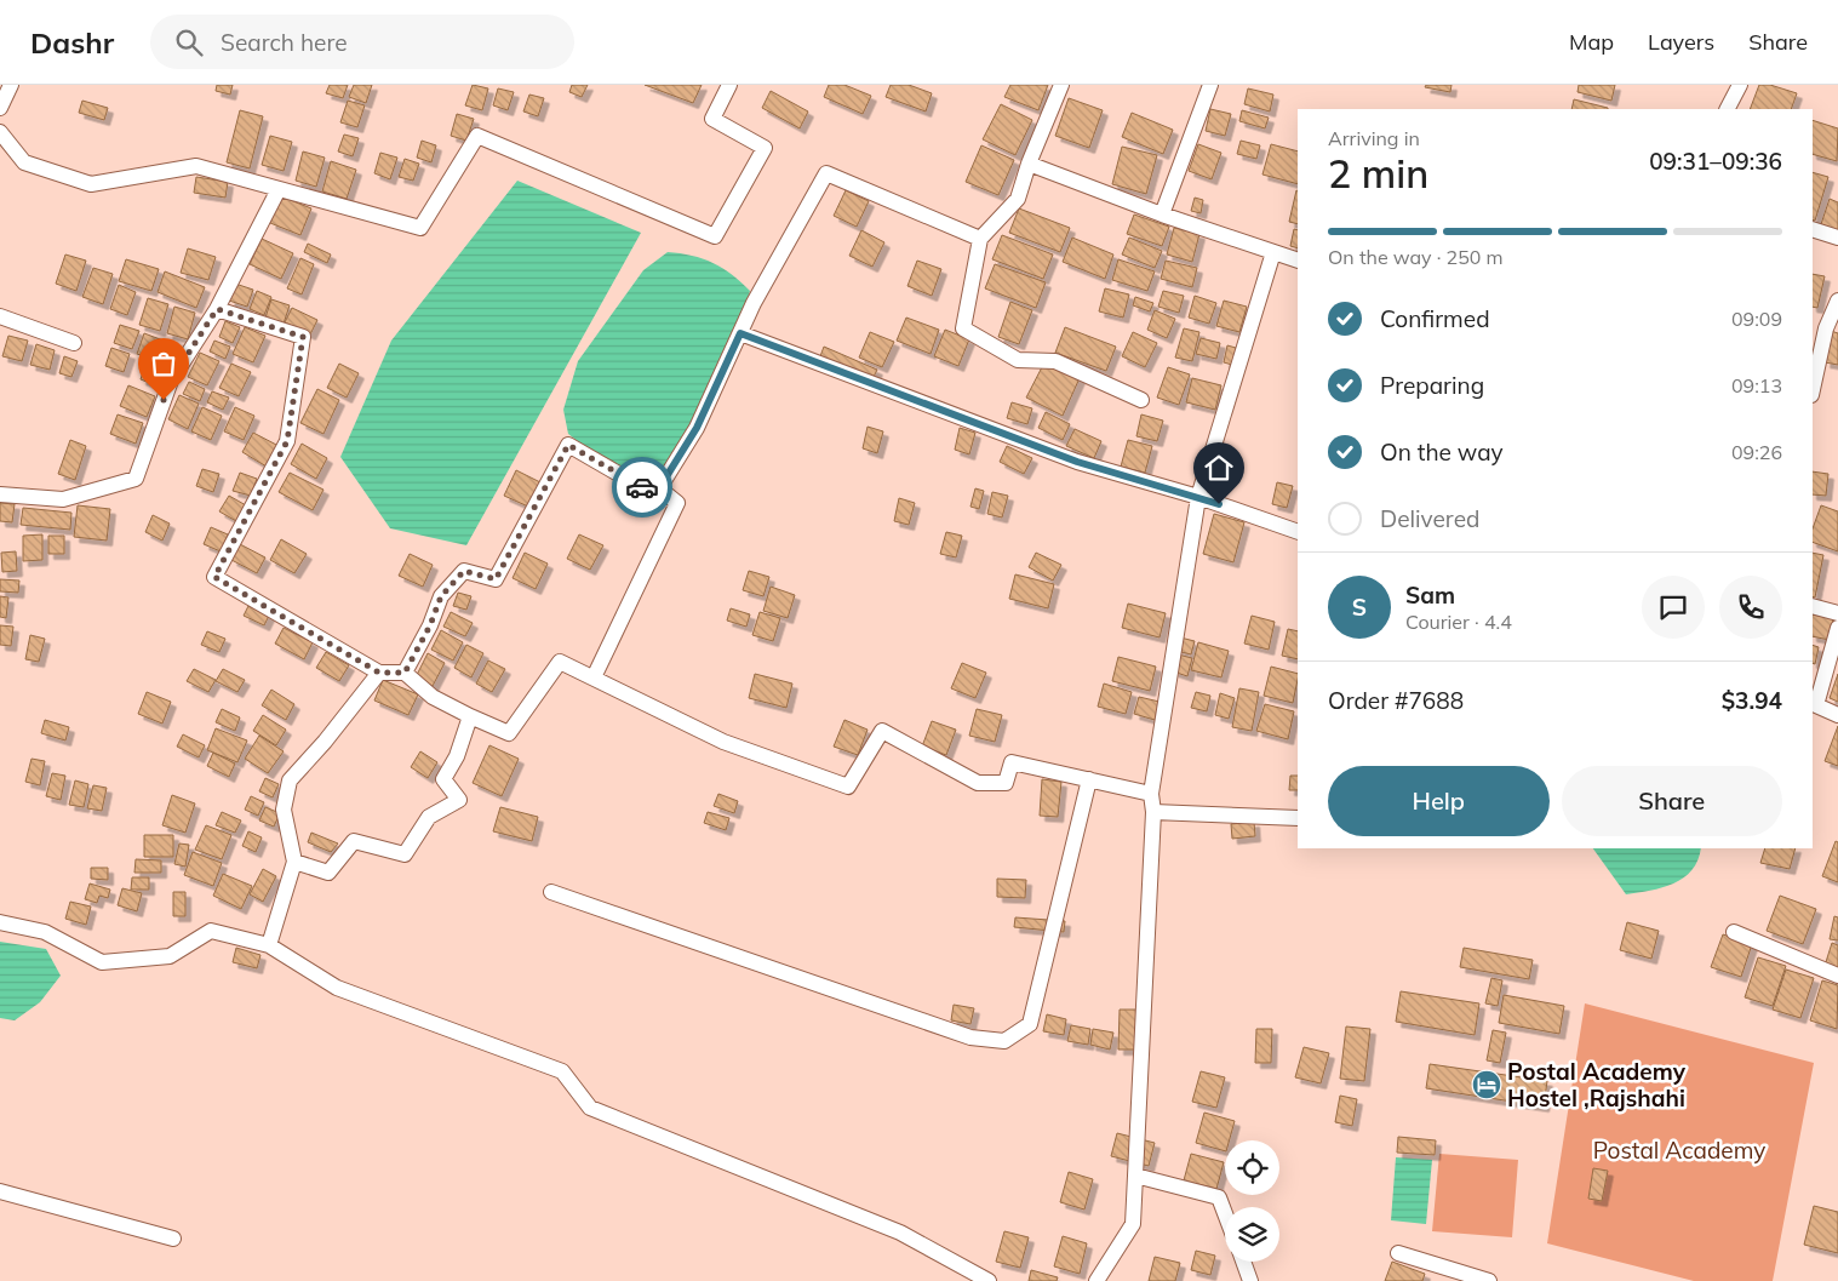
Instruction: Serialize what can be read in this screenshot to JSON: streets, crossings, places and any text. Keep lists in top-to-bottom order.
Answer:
{
  "parks": ["Postal Academy"],
  "places": {
    "hotel": ["Postal Academy Hostel ,Rajshahi"]
  },
  "page": {
    "header": "Dashr",
    "search": "Search here",
    "nav": ["Map", "Layers", "Share"],
    "heading": ["2 min", "Arriving in", "09:31–09:36"],
    "panel": [
      "Sam",
      "Courier · 4.4",
      "Order #7688",
      "$3.94"
    ],
    "bar": "On the way · 250 m",
    "list": [
      ["Confirmed", "09:09"],
      ["Preparing", "09:13"],
      ["On the way", "09:26"],
      "Delivered"
    ],
    "round": "S",
    "buttons": ["Help", "Share"]
  }
}
